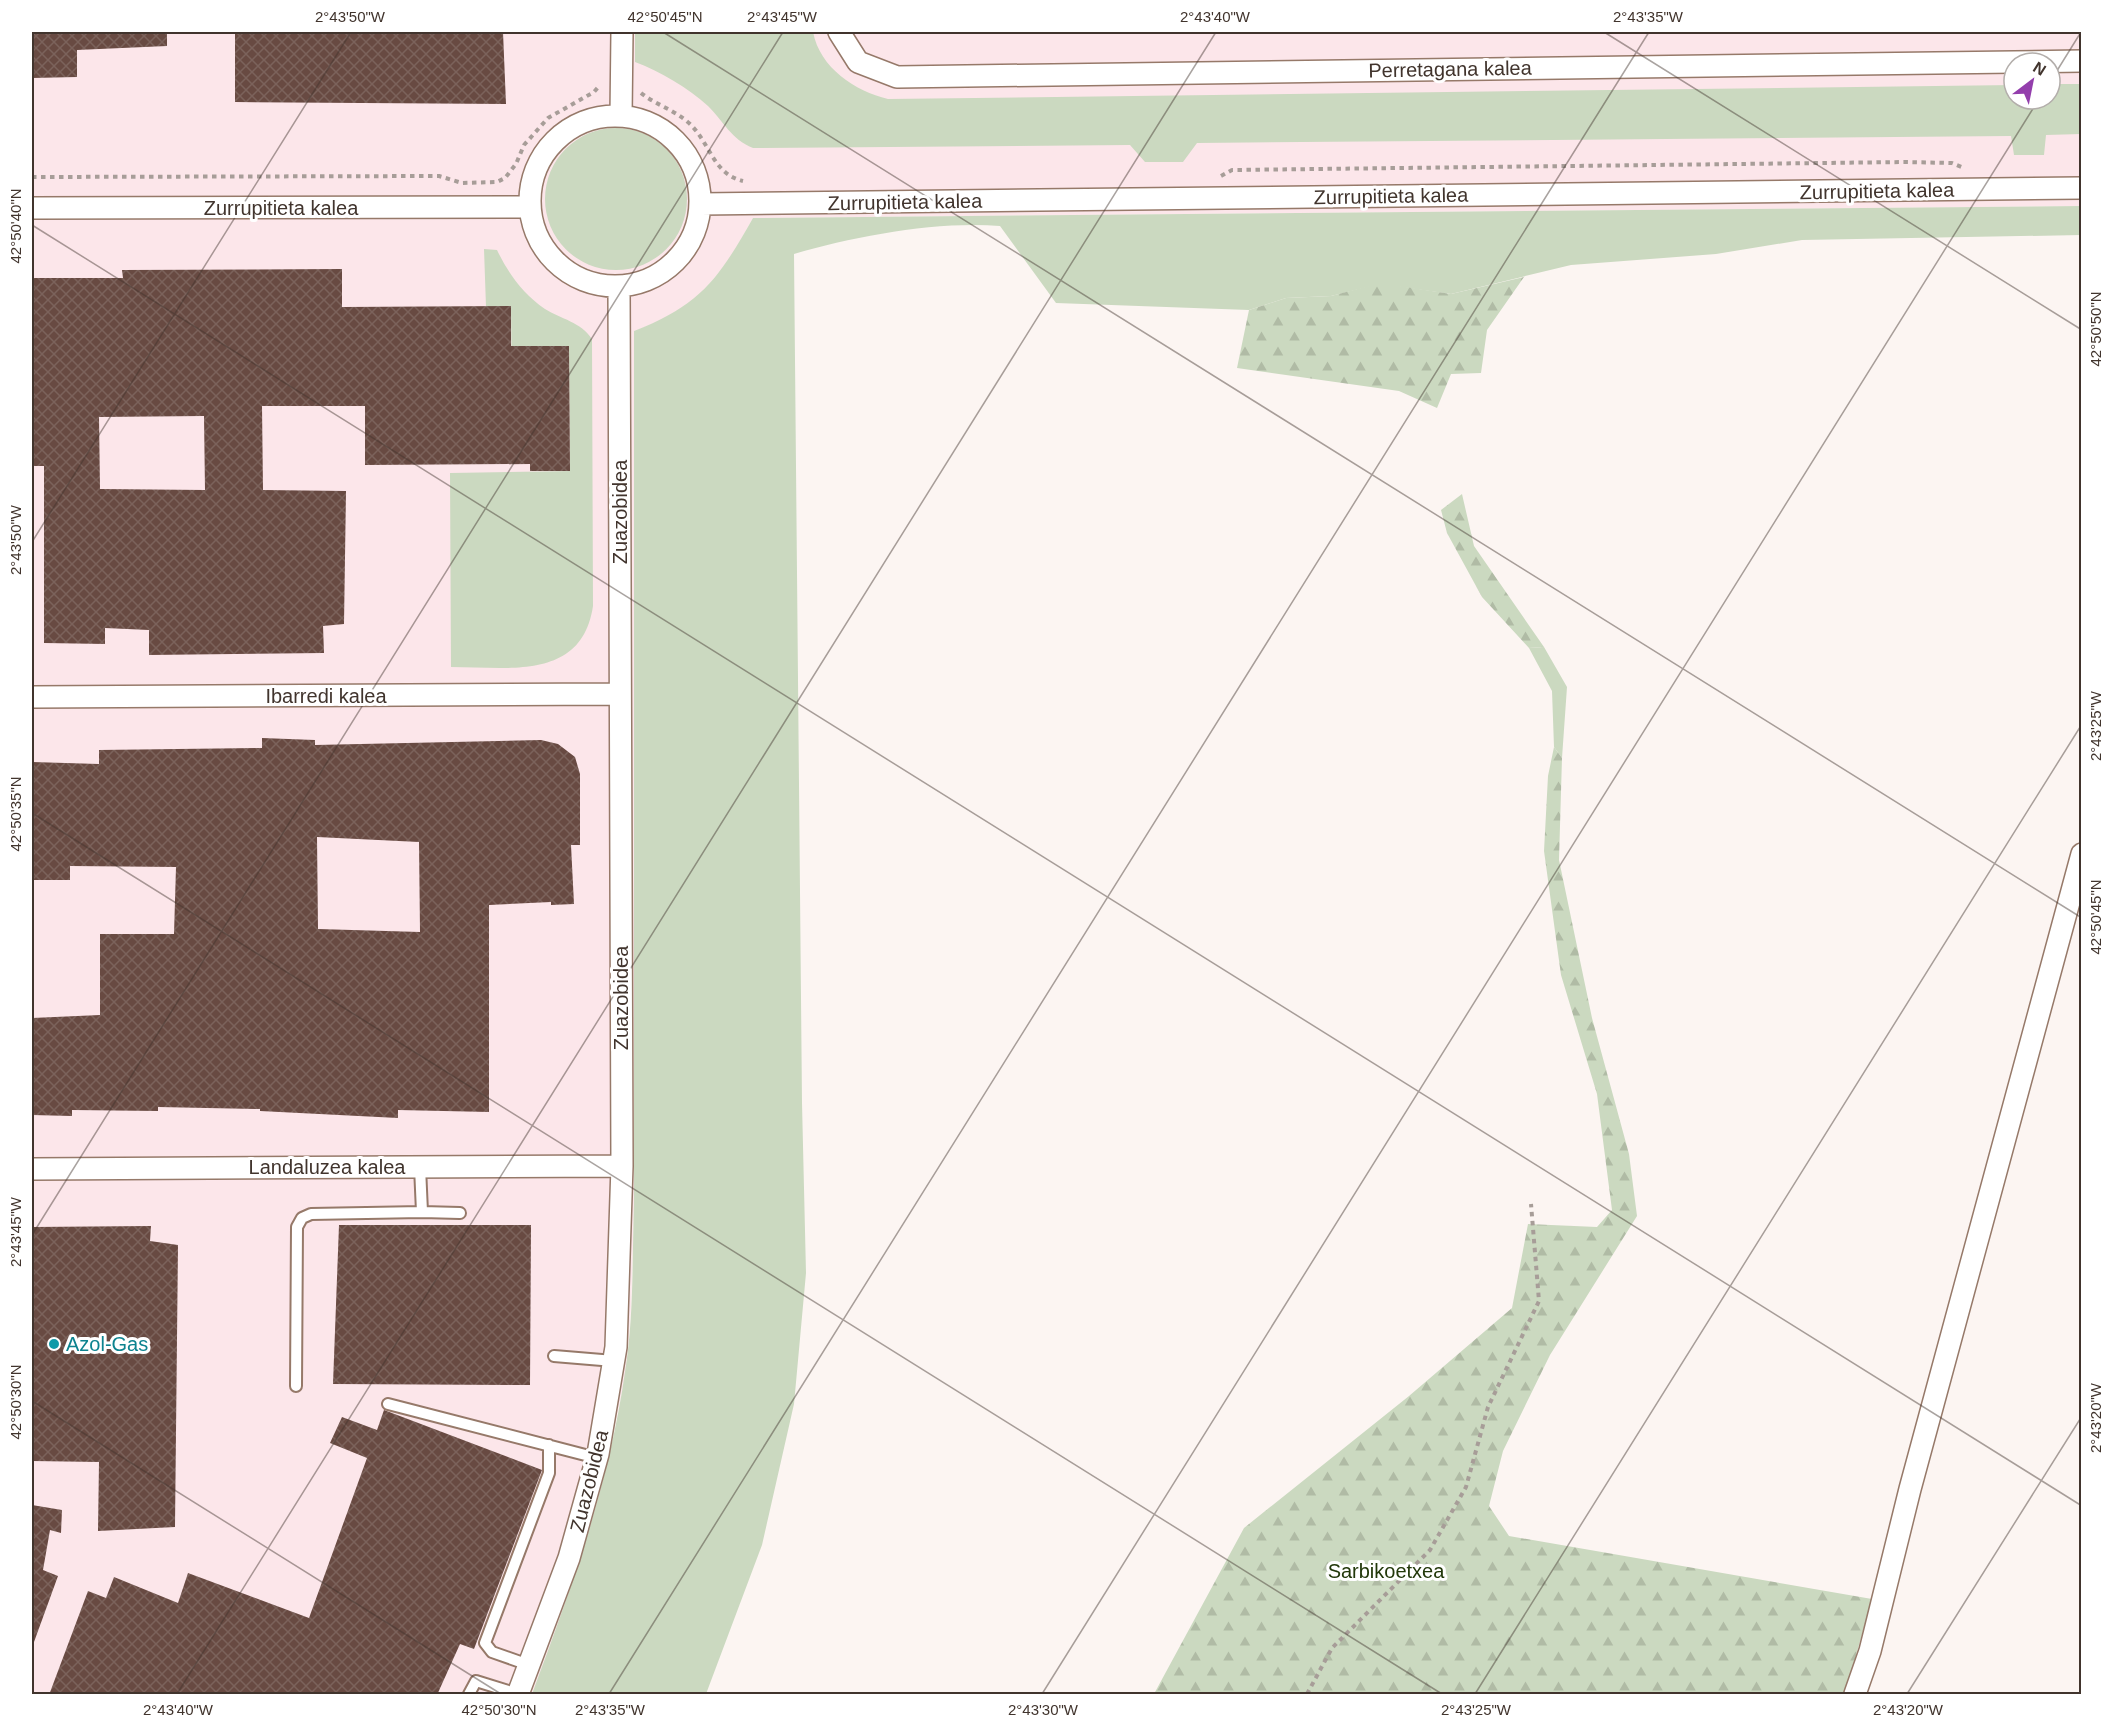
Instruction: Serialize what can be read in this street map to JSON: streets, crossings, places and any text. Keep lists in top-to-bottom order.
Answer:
{
  "streets": {
    "street": [
      "Perretagana kalea",
      "Zurrupitieta kalea",
      "Zuazobidea",
      "Ibarredi kalea",
      "Landaluzea kalea"
    ]
  },
  "crossings": [
    ["Zurrupitieta kalea", "Zuazobidea"],
    ["Zuazobidea", "Ibarredi kalea"],
    ["Zuazobidea", "Landaluzea kalea"]
  ],
  "parks": ["Sarbikoetxea"],
  "places": ["Azol-Gas"],
  "north": "top right",
  "coordinates": [
    "2°43'50\"W",
    "42°50'45\"N",
    "2°43'45\"W",
    "2°43'40\"W",
    "2°43'35\"W",
    "42°50'40\"N",
    "42°50'50\"N",
    "2°43'25\"W",
    "42°50'35\"N",
    "42°50'30\"N",
    "2°43'20\"W",
    "2°43'30\"W"
  ]
}
